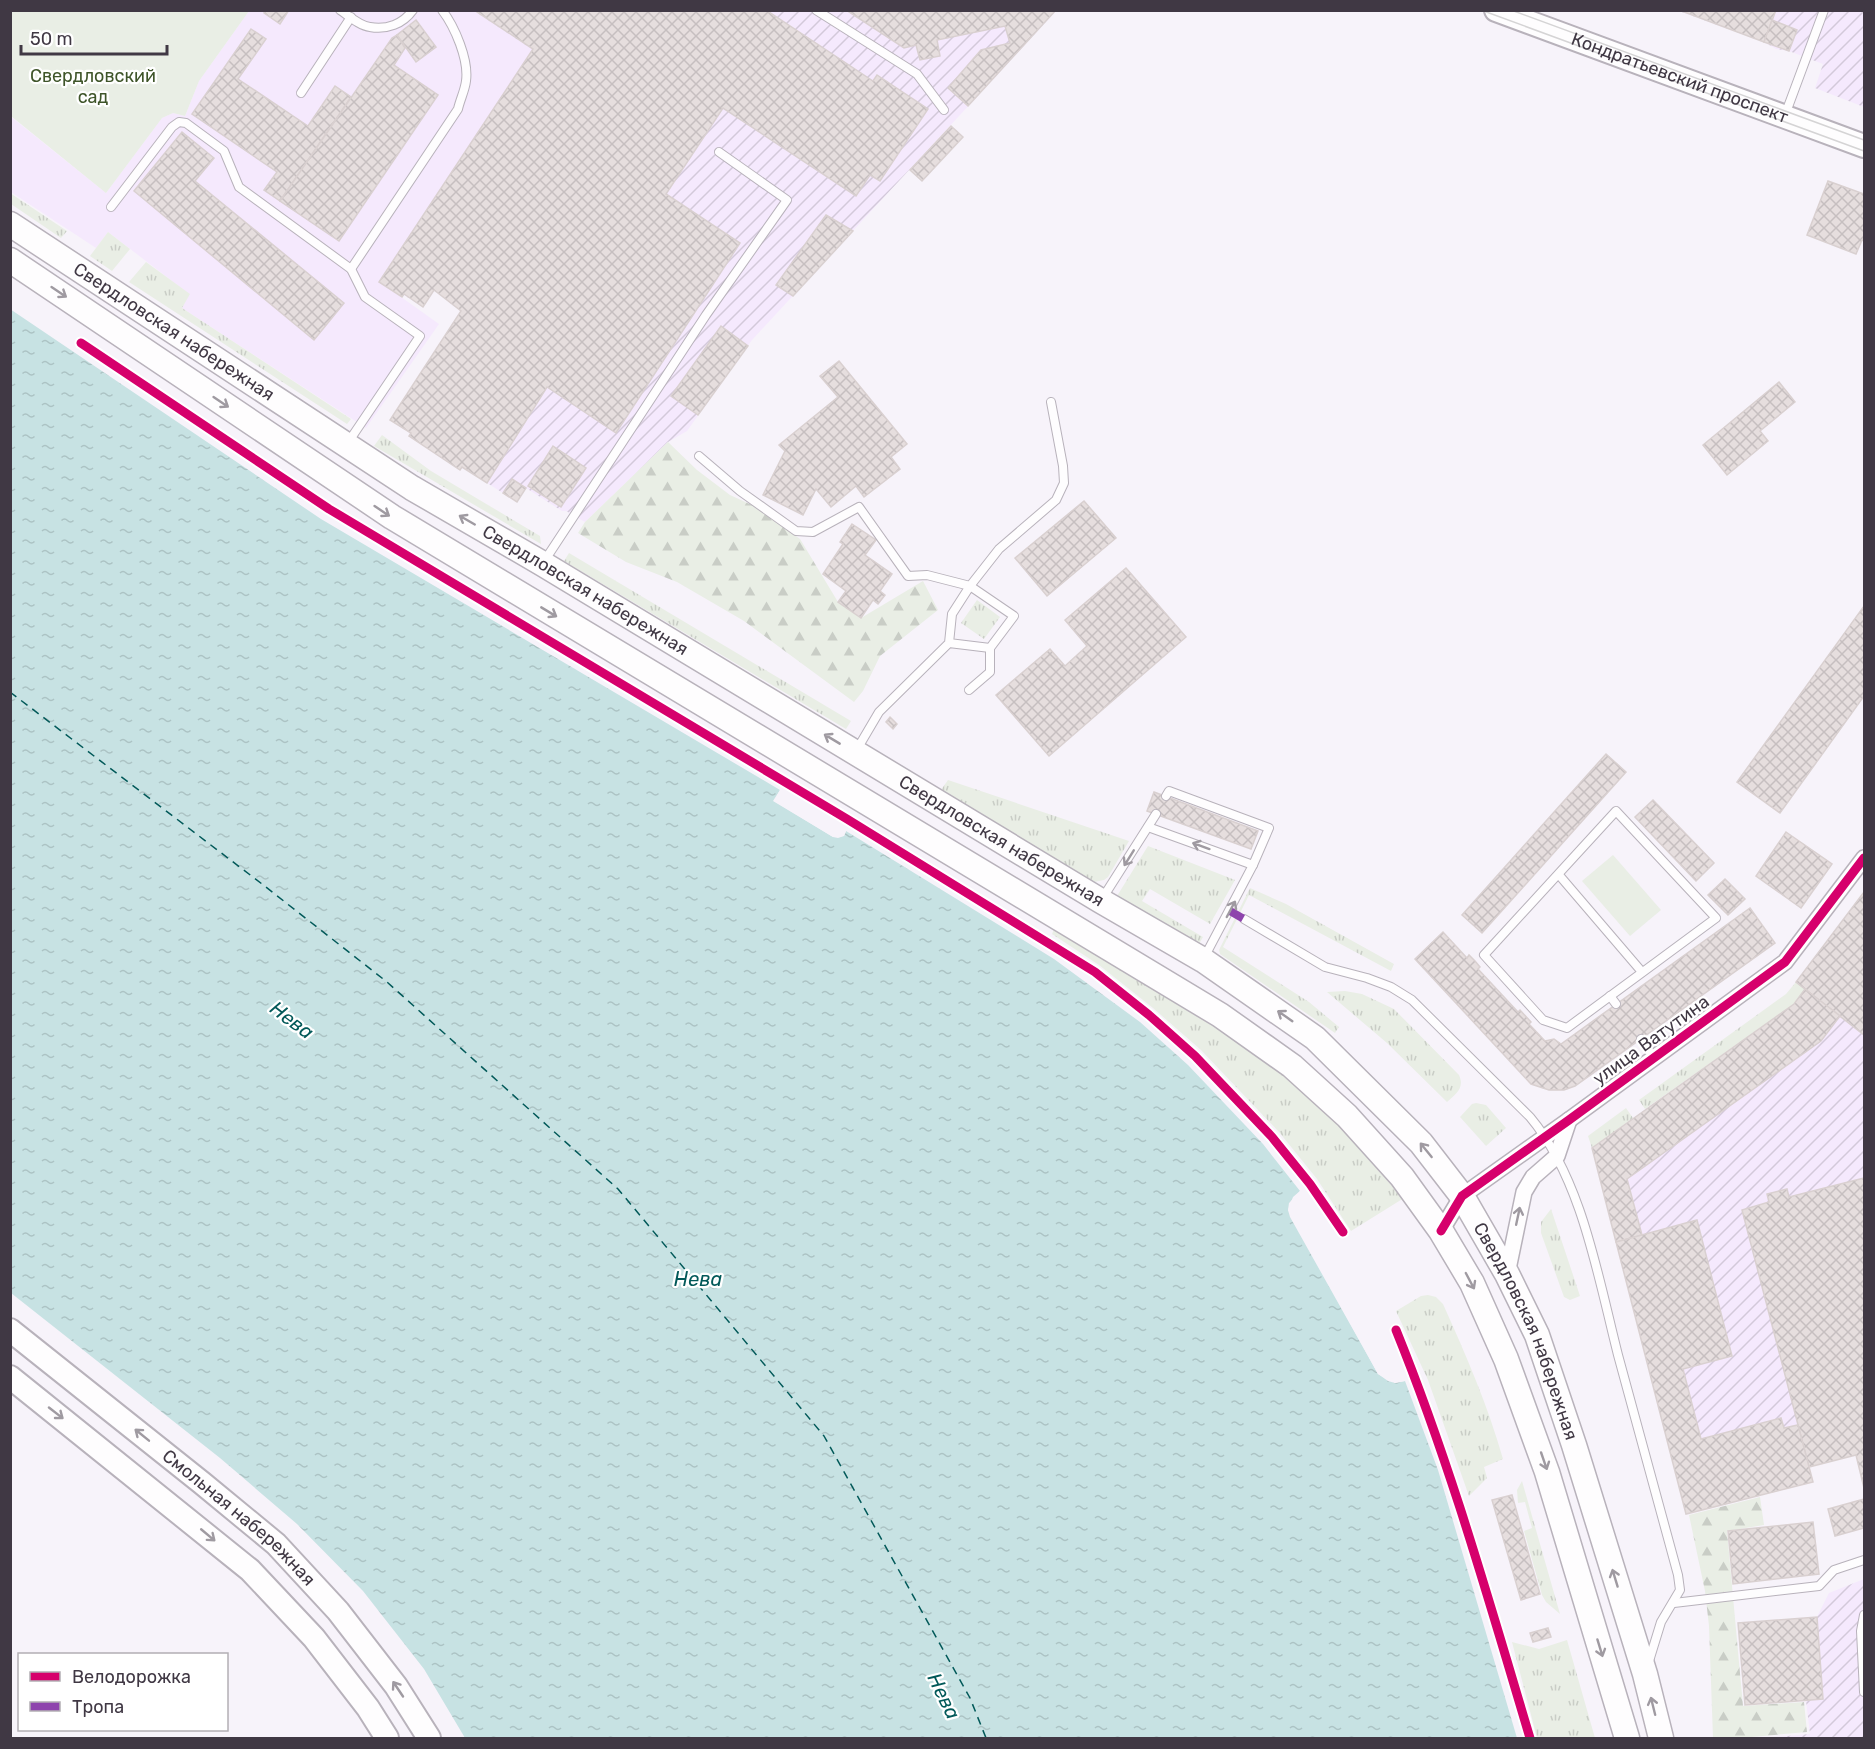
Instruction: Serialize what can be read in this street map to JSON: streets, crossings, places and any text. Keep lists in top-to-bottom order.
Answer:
{
  "streets": {
    "main road": ["Кондратьевский проспект", "Свердловская набережная", "Смольная набережная"],
    "street": ["улица Ватутина"]
  },
  "crossings": [
    ["Свердловская набережная", "улица Ватутина"]
  ],
  "water": ["Нева"],
  "parks": ["Свердловский сад"],
  "legend": ["Велодорожка", "Тропа"],
  "scale_bar": "50 m"
}
